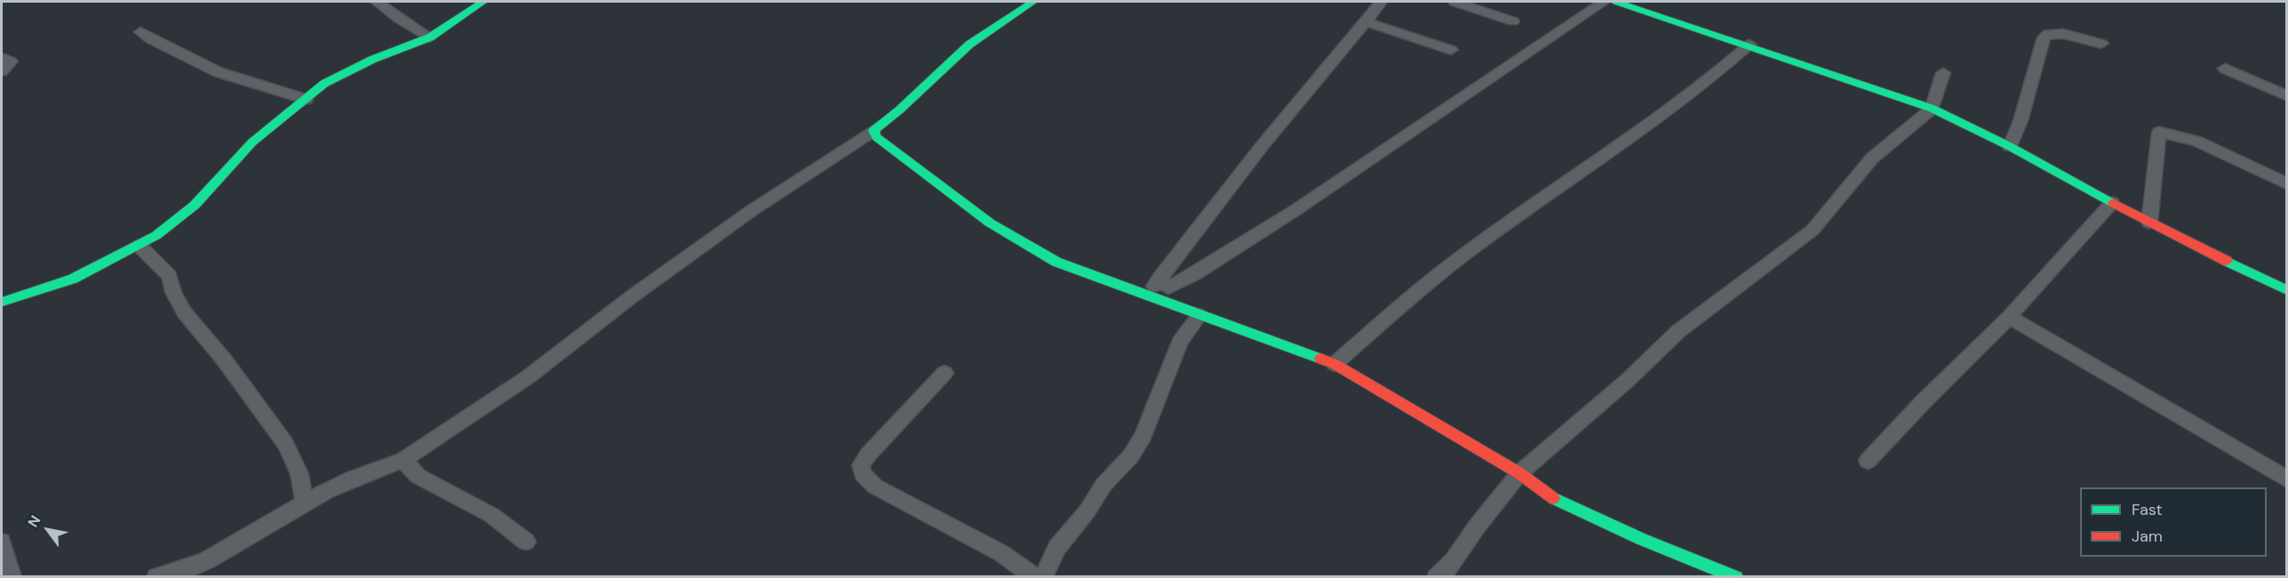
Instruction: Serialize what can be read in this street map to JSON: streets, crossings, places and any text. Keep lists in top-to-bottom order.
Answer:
{
  "legend": ["Fast", "Jam"],
  "north": "top left"
}
